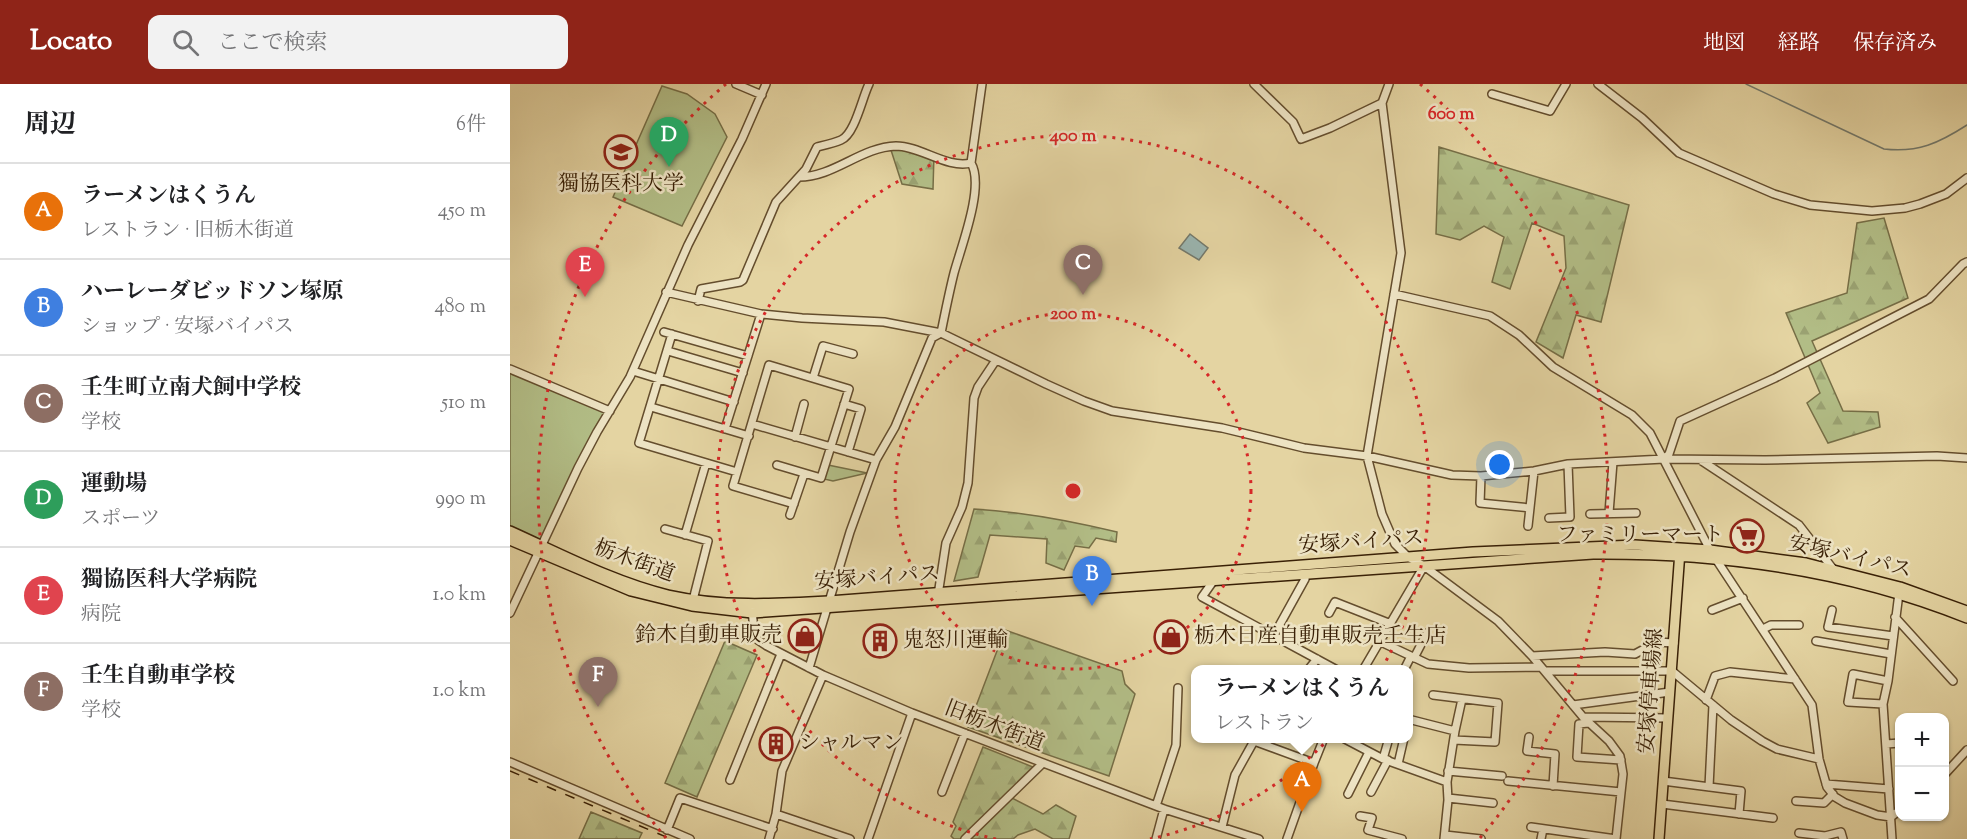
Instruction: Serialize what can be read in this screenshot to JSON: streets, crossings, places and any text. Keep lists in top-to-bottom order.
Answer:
{
  "streets": {
    "main road": ["安塚バイパス", "栃木街道", "安塚停車場線"],
    "street": ["旧栃木街道"]
  },
  "crossings": [
    ["安塚バイパス", "栃木街道"],
    ["安塚バイパス", "安塚停車場線"],
    ["安塚バイパス", "旧栃木街道"],
    ["栃木街道", "旧栃木街道"]
  ],
  "places": {
    "school or university": ["獨協医科大学"],
    "supermarket": ["ファミリーマート"],
    "shop": ["鈴木自動車販売", "栃木日産自動車販売壬生店"],
    "building": ["鬼怒川運輸", "シャルマン"]
  },
  "page": {
    "header": "Locato",
    "search": "ここで検索",
    "nav": ["地図", "経路", "保存済み"],
    "heading": ["周辺", "6件"],
    "pins": [
      "D",
      "C",
      "E",
      "B",
      "F",
      "A"
    ],
    "list": [
      {
        "mark": "A",
        "name": "ラーメンはくうん",
        "note": "レストラン · 旧栃木街道",
        "value": "450 m"
      },
      {
        "mark": "B",
        "name": "ハーレーダビッドソン塚原",
        "note": "ショップ · 安塚バイパス",
        "value": "480 m"
      },
      {
        "mark": "C",
        "name": "壬生町立南犬飼中学校",
        "note": "学校",
        "value": "510 m"
      },
      {
        "mark": "D",
        "name": "運動場",
        "note": "スポーツ",
        "value": "990 m"
      },
      {
        "mark": "E",
        "name": "獨協医科大学病院",
        "note": "病院",
        "value": "1.0 km"
      },
      {
        "mark": "F",
        "name": "壬生自動車学校",
        "note": "学校",
        "value": "1.0 km"
      }
    ],
    "popup": ["ラーメンはくうん", "レストラン"],
    "map_buttons": ["+", "−"]
  },
  "rings": ["600 m", "400 m", "200 m"]
}
